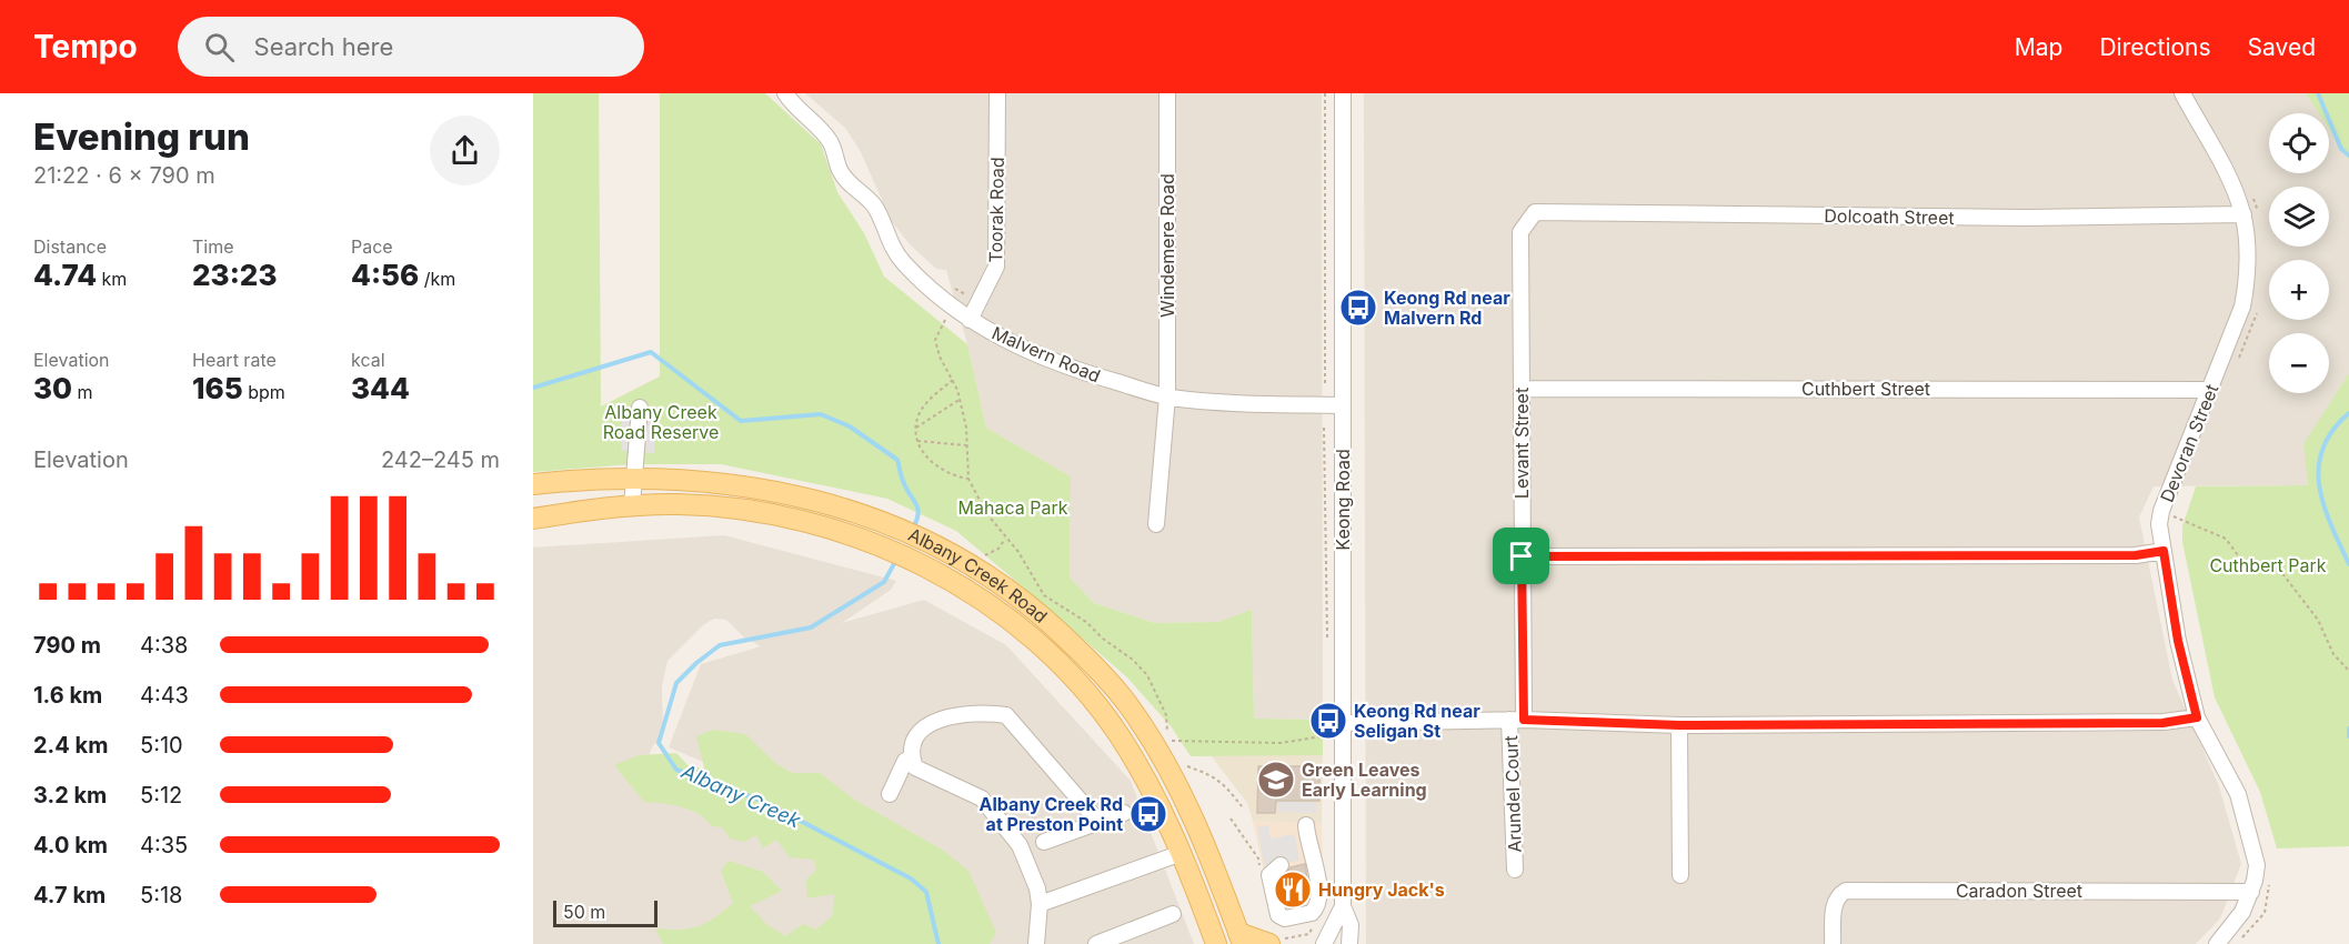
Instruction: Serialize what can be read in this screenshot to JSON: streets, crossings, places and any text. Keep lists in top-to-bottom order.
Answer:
{
  "streets": {
    "main road": ["Albany Creek Road"],
    "street": [
      "Toorak Road",
      "Dolcoath Street",
      "Windemere Road",
      "Malvern Road",
      "Cuthbert Street",
      "Levant Street",
      "Devoran Street",
      "Keong Road",
      "Arundel Court",
      "Caradon Street"
    ]
  },
  "crossings": [
    ["Toorak Road", "Malvern Road"],
    ["Dolcoath Street", "Levant Street"],
    ["Dolcoath Street", "Devoran Street"],
    ["Windemere Road", "Malvern Road"],
    ["Malvern Road", "Keong Road"],
    ["Cuthbert Street", "Levant Street"],
    ["Cuthbert Street", "Devoran Street"],
    ["Levant Street", "Arundel Court"],
    ["Devoran Street", "Caradon Street"]
  ],
  "water": ["Albany Creek"],
  "parks": ["Albany Creek Road Reserve", "Mahaca Park", "Cuthbert Park"],
  "places": {
    "bus stop": ["Keong Rd near Malvern Rd", "Keong Rd near Seligan St", "Albany Creek Rd at Preston Point"],
    "school or university": ["Green Leaves Early Learning"],
    "restaurant": ["Hungry Jack's"]
  },
  "scale_bar": "50 m",
  "page": {
    "header": "Tempo",
    "search": "Search here",
    "nav": ["Map", "Directions", "Saved"],
    "heading": ["Evening run", "21:22 · 6 × 790 m"],
    "map_buttons": ["+", "−"],
    "stats": [
      ["Distance", "4.74 km"],
      ["Time", "23:23"],
      ["Pace", "4:56 /km"],
      ["Elevation", "30 m"],
      ["Heart rate", "165 bpm"],
      ["kcal", "344"]
    ],
    "chart": ["Elevation", "242–245 m"],
    "list": [
      {
        "name": "790 m",
        "note": "4:38"
      },
      {
        "name": "1.6 km",
        "note": "4:43"
      },
      {
        "name": "2.4 km",
        "note": "5:10"
      },
      {
        "name": "3.2 km",
        "note": "5:12"
      },
      {
        "name": "4.0 km",
        "note": "4:35"
      },
      {
        "name": "4.7 km",
        "note": "5:18"
      }
    ],
    "scale": "50 m"
  }
}
